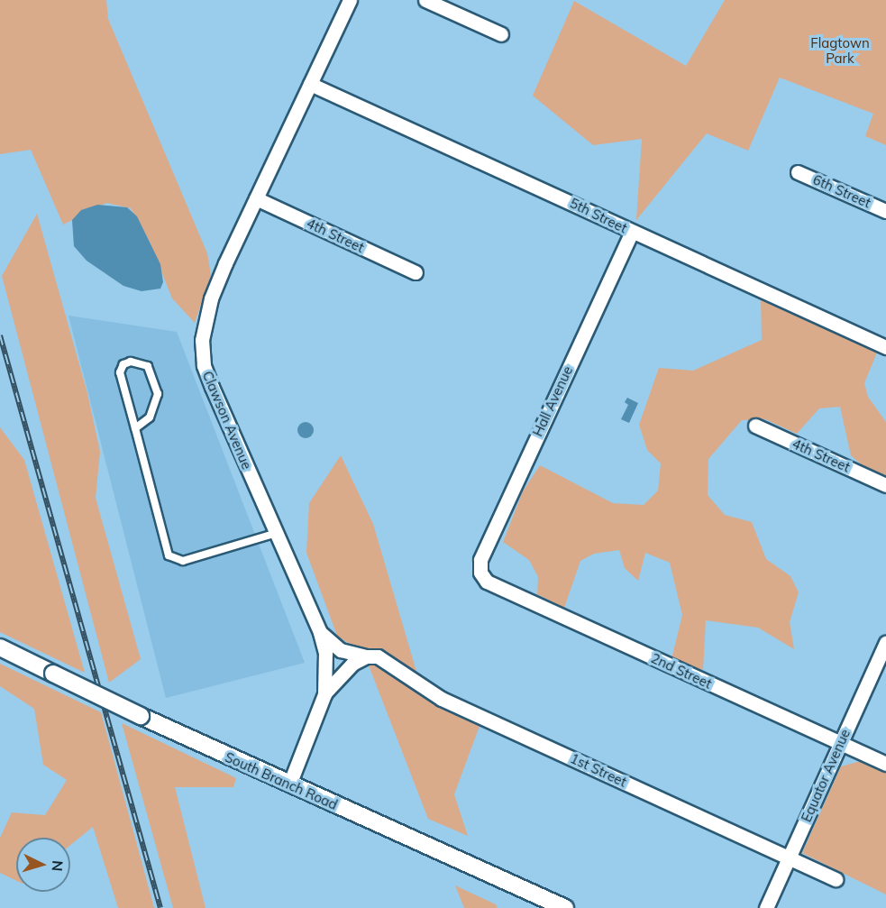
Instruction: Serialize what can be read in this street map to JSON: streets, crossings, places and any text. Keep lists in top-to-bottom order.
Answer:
{
  "streets": {
    "street": [
      "6th Street",
      "5th Street",
      "4th Street",
      "Hall Avenue",
      "Clawson Avenue",
      "2nd Street",
      "1st Street",
      "Equator Avenue",
      "South Branch Road"
    ]
  },
  "crossings": [
    ["5th Street", "Hall Avenue"],
    ["5th Street", "Clawson Avenue"],
    ["4th Street", "Clawson Avenue"],
    ["Hall Avenue", "2nd Street"],
    ["Clawson Avenue", "1st Street"],
    ["Clawson Avenue", "South Branch Road"],
    ["2nd Street", "Equator Avenue"],
    ["1st Street", "Equator Avenue"]
  ],
  "parks": ["Flagtown Park"],
  "north": "right"
}
